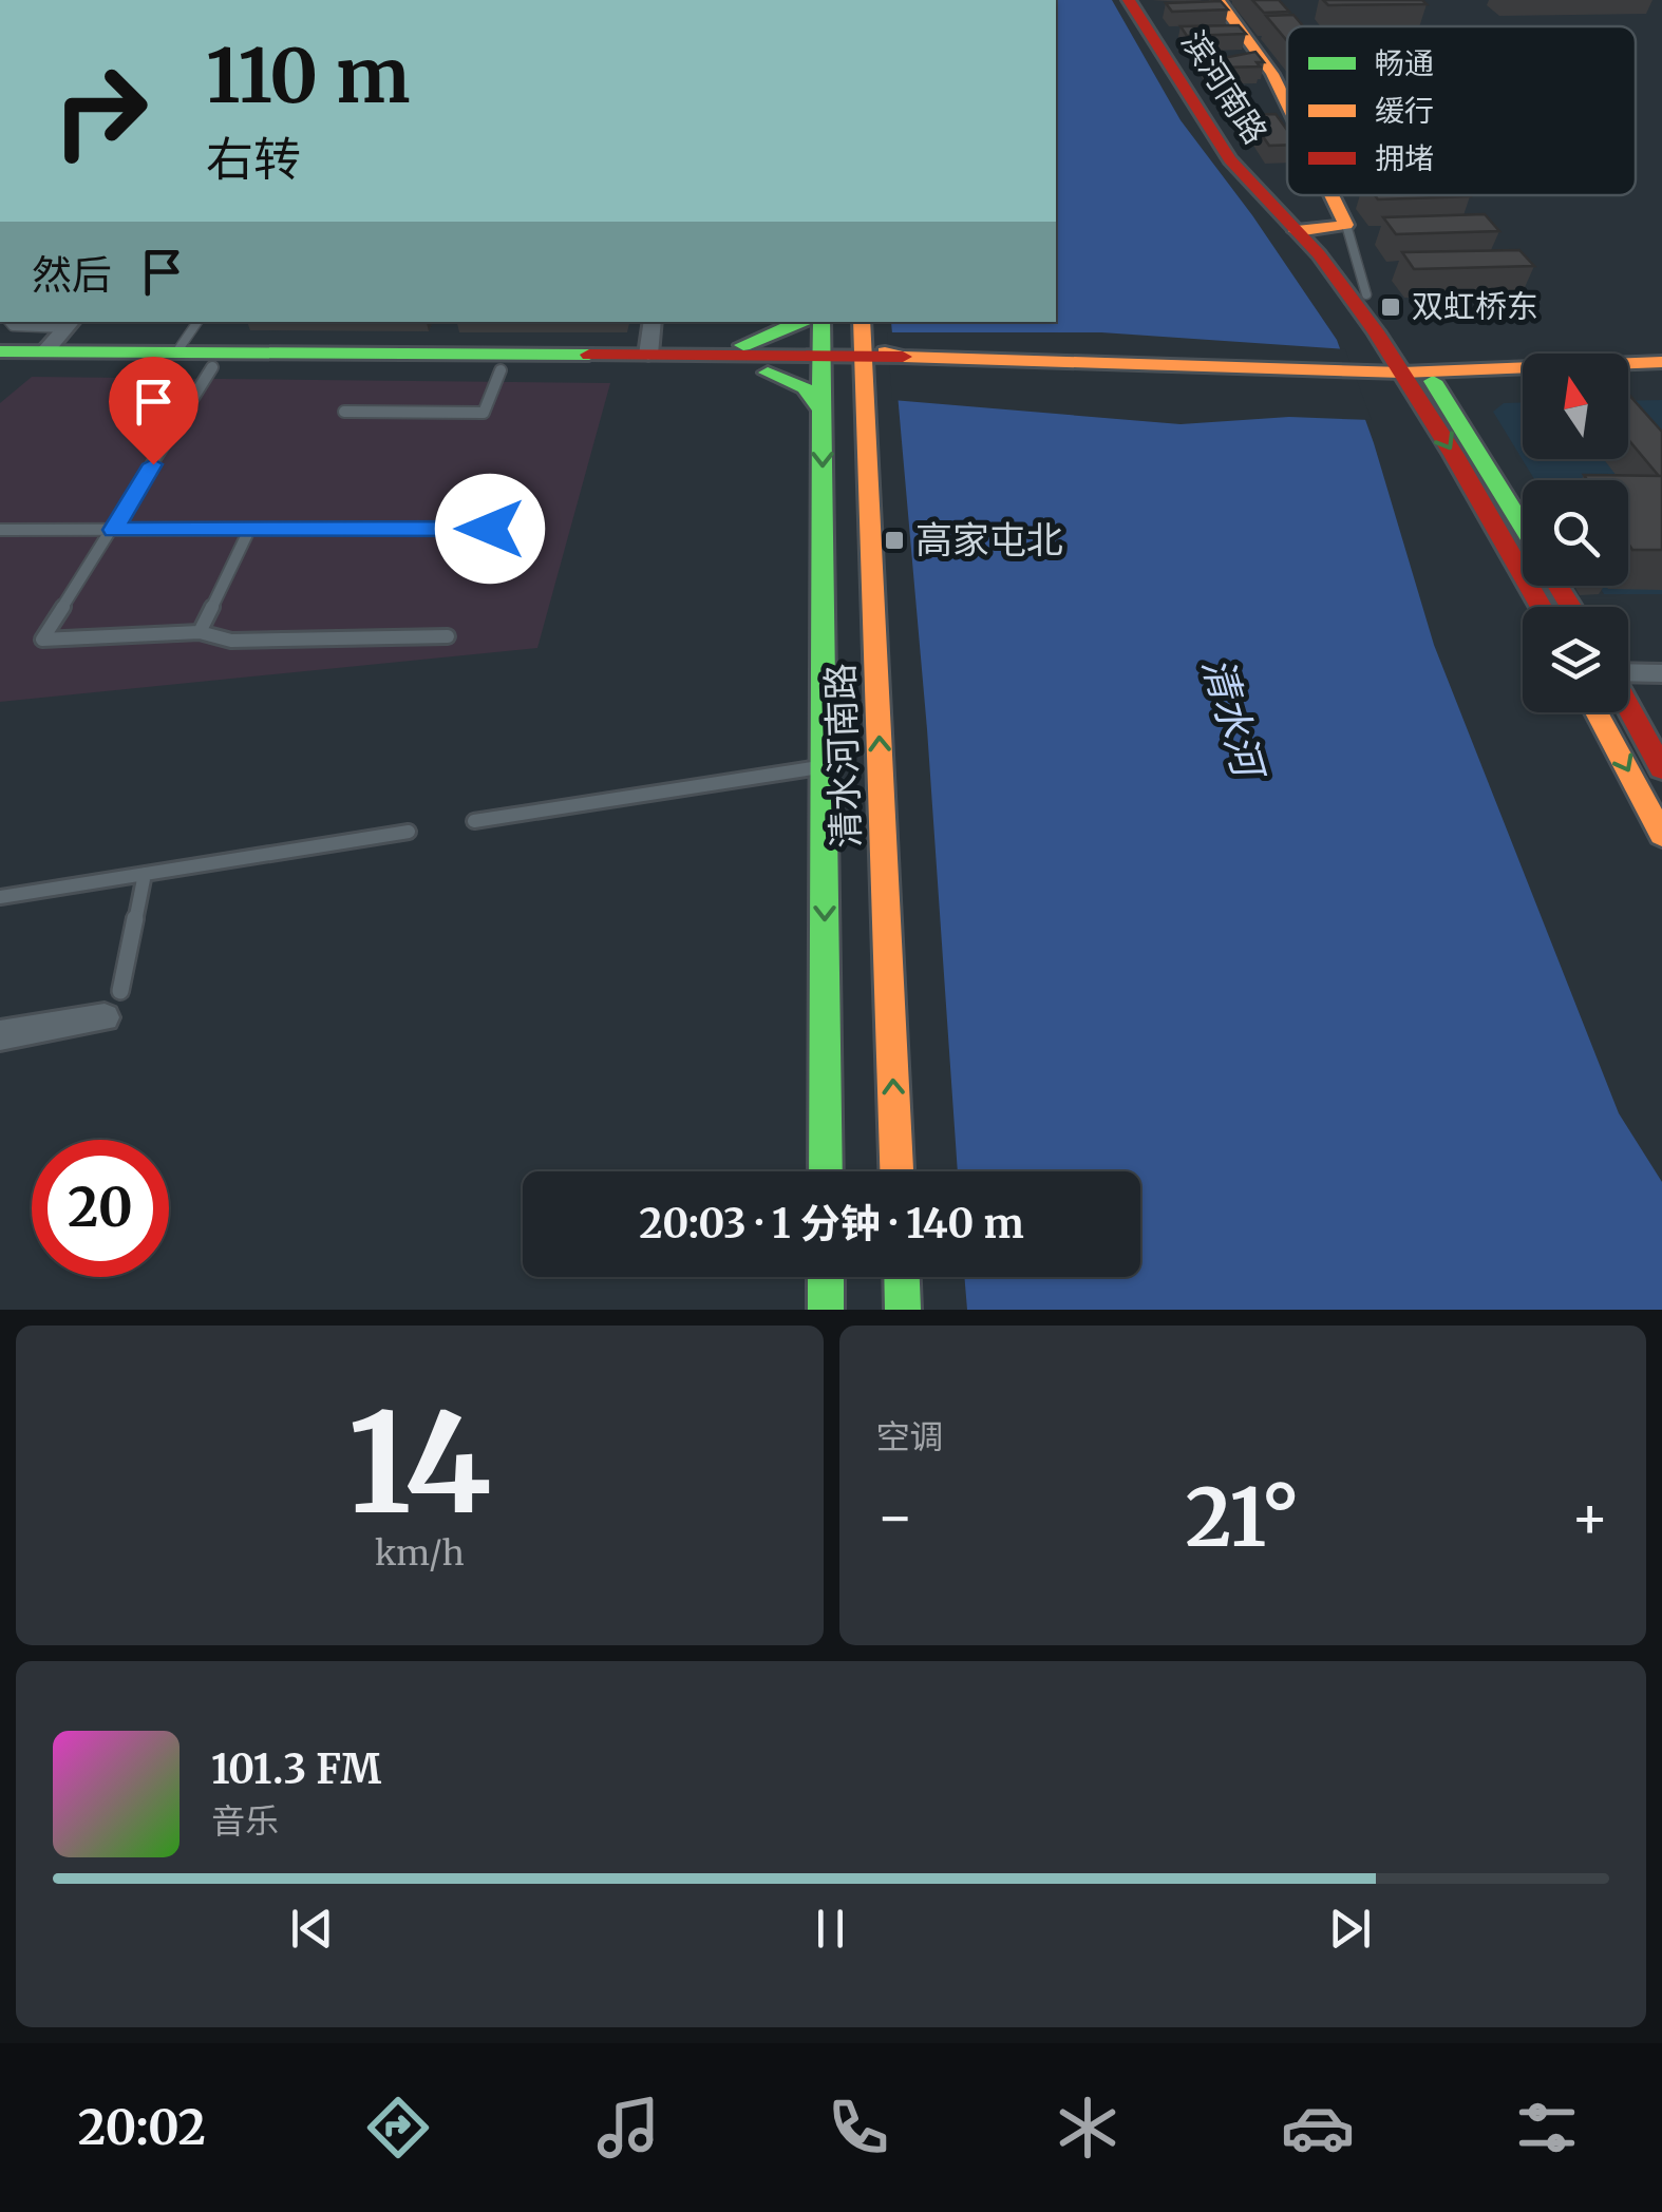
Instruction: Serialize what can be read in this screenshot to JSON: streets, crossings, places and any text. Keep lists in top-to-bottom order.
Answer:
{
  "streets": {
    "main road": ["滨河南路", "清水河南路"]
  },
  "water": ["清水河"],
  "places": {
    "transit": ["双虹桥东", "高家屯北"]
  },
  "legend": ["畅通", "缓行", "拥堵"],
  "north": "top",
  "page": {
    "turn": ["110 m", "右转"],
    "then": "然后",
    "limit": "20",
    "trip": "20:03 · 1 分钟 · 140 m",
    "tile": [
      ["14", "km/h"],
      "空调"
    ],
    "heat": ["−", "21°", "+"],
    "song": ["101.3 FM", "音乐"],
    "tabs": "20:02"
  }
}
